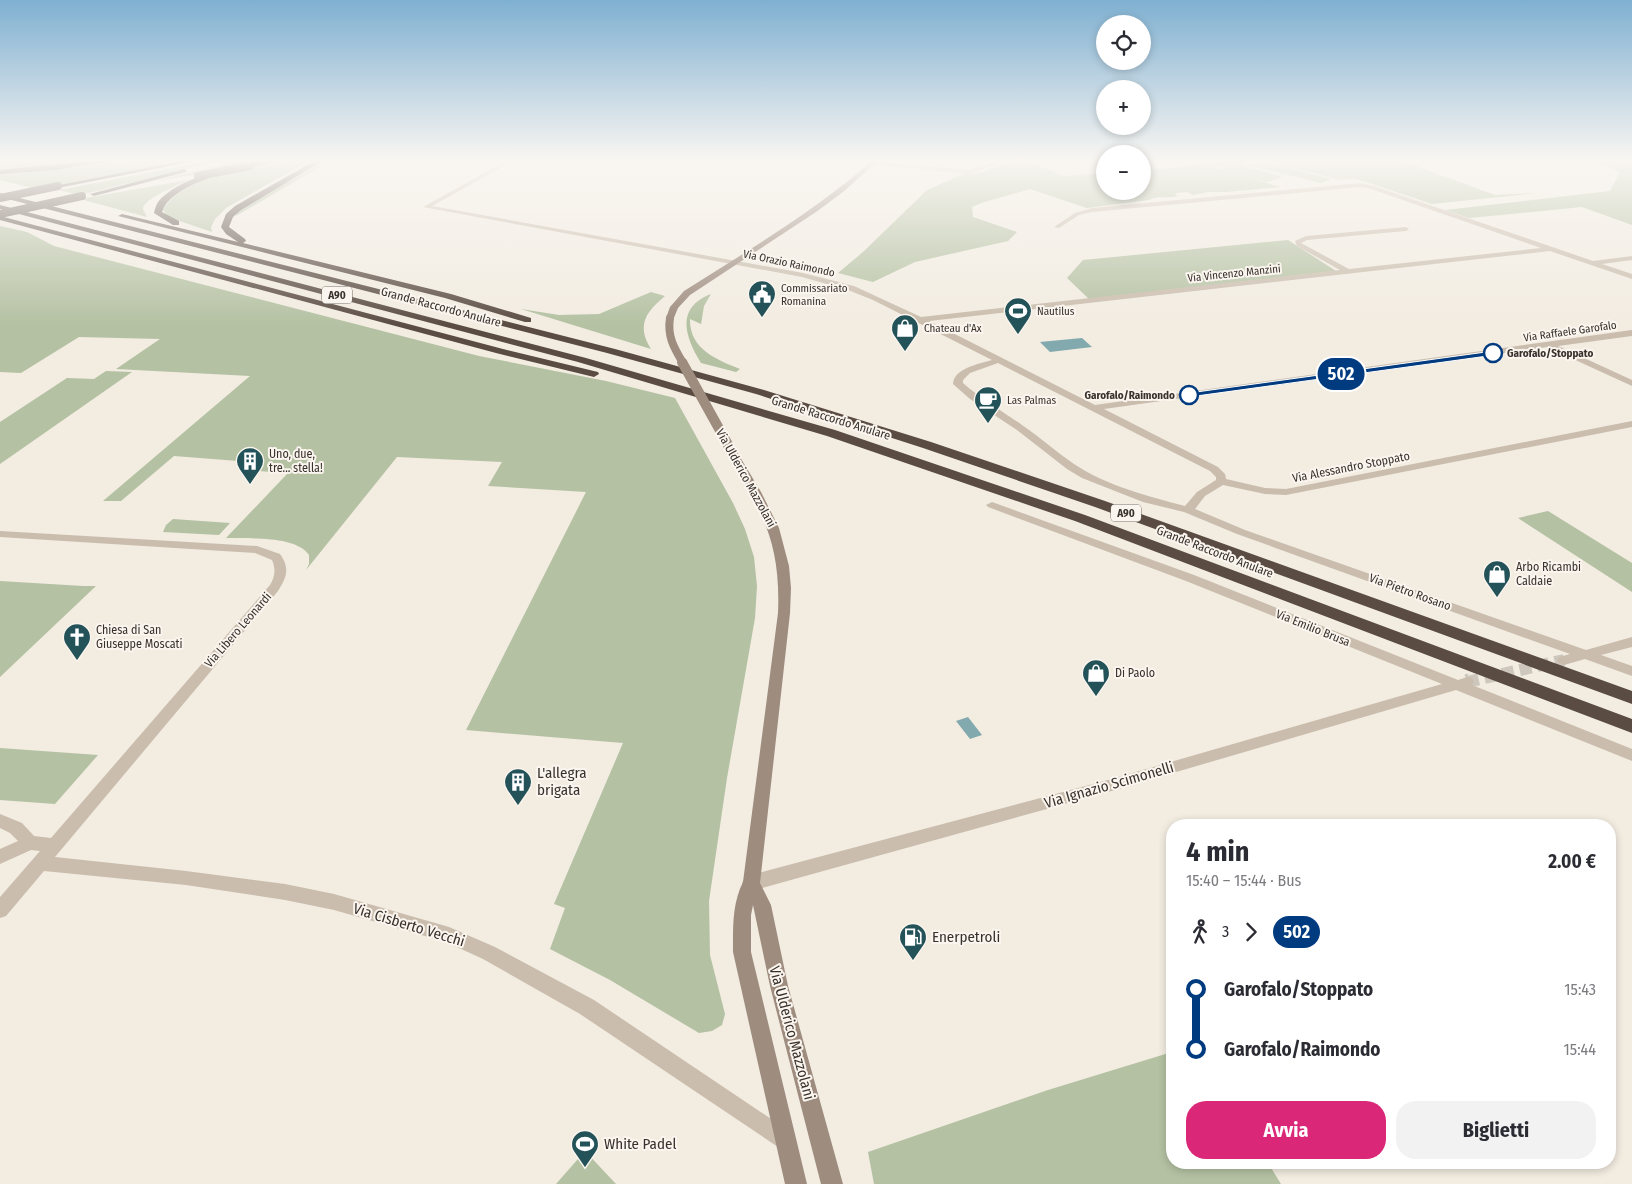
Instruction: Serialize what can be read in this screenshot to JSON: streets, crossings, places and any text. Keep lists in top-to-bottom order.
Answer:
{
  "streets": {
    "highway": ["A90", "Grande Raccordo Anulare"],
    "street": [
      "Via Orazio Raimondo",
      "Via Vincenzo Manzini",
      "Via Raffaele Garofalo",
      "Via Alessandro Stoppato",
      "Via Ulderico Mazzolani",
      "Via Pietro Rosano",
      "Via Emilio Brusa",
      "Via Libero Leonardi",
      "Via Ignazio Scimonelli",
      "Via Cisberto Vecchi"
    ]
  },
  "crossings": [
    ["Via Orazio Raimondo", "Via Vincenzo Manzini"],
    ["Via Orazio Raimondo", "Via Raffaele Garofalo"],
    ["Via Orazio Raimondo", "Via Ulderico Mazzolani"],
    ["Via Ulderico Mazzolani", "Via Ignazio Scimonelli"],
    ["Via Ulderico Mazzolani", "Via Cisberto Vecchi"],
    ["Via Emilio Brusa", "Via Ignazio Scimonelli"],
    ["Via Libero Leonardi", "Via Cisberto Vecchi"]
  ],
  "places": {
    "public building": ["Commissariato Romanina"],
    "sports": ["Nautilus", "White Padel"],
    "shop": ["Chateau d'Ax", "Arbo Ricambi Caldaie", "Di Paolo"],
    "other": ["Garofalo/Stoppato", "Garofalo/Raimondo"],
    "cafe": ["Las Palmas"],
    "building": ["Uno, due, tre... stella!", "L'allegra brigata"],
    "church": ["Chiesa di San Giuseppe Moscati"],
    "fuel station": ["Enerpetroli"]
  },
  "lines": ["bus line 502"],
  "page": {
    "on_map": "502",
    "map_buttons": ["+", "−"],
    "heading": ["4 min", "15:40 – 15:44 · Bus", "2.00 €"],
    "legs": ["3", "502"],
    "list": [
      {
        "name": "Garofalo/Stoppato",
        "value": "15:43"
      },
      {
        "name": "Garofalo/Raimondo",
        "value": "15:44"
      }
    ],
    "buttons": ["Avvia", "Biglietti"]
  }
}
